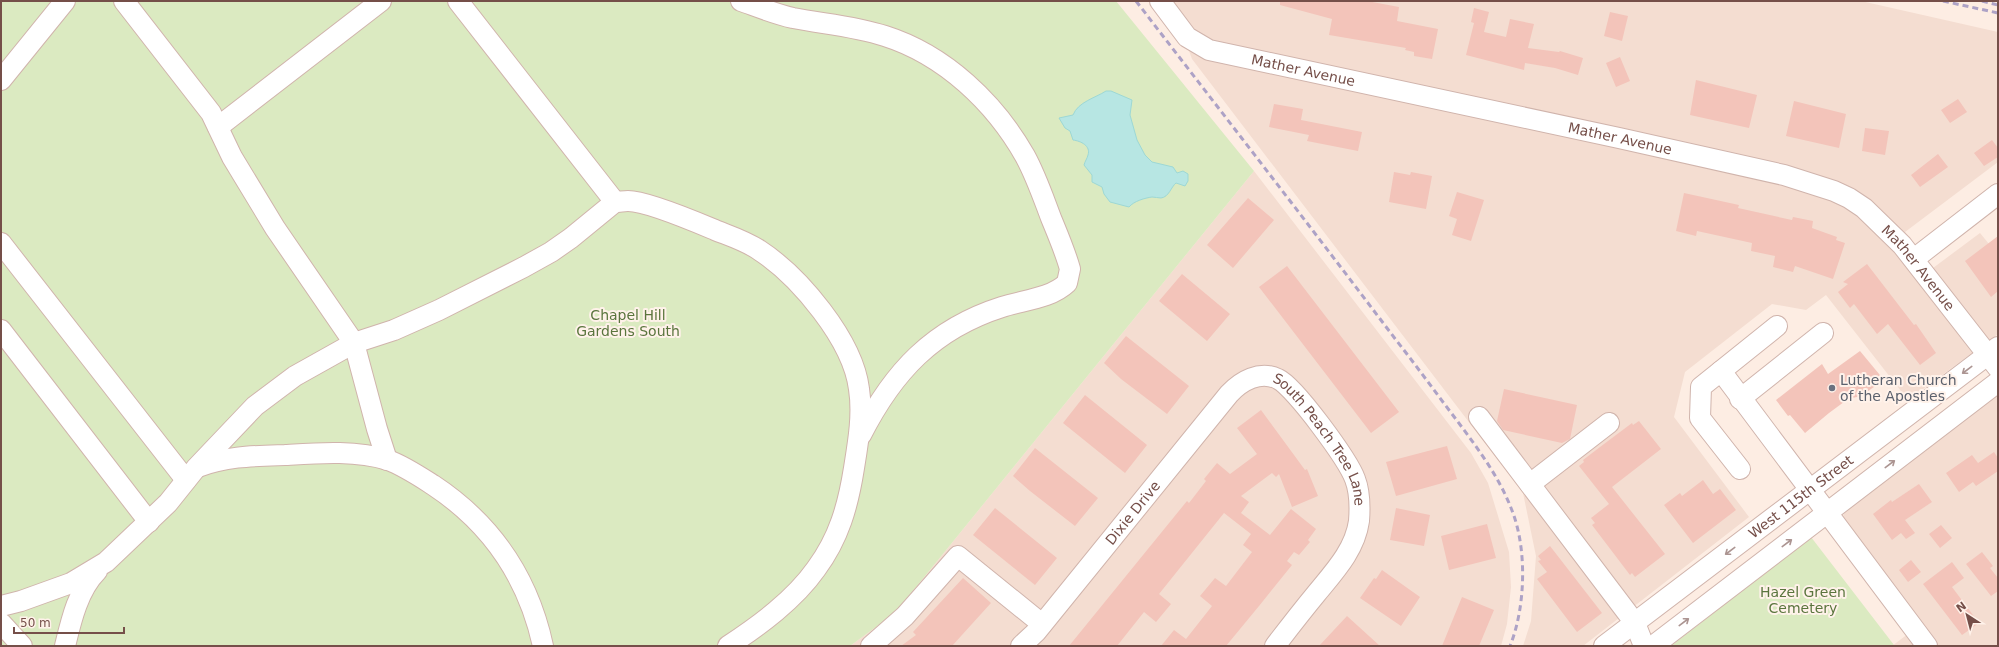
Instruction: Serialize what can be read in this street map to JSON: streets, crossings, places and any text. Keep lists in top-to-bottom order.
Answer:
{
  "streets": {
    "street": [
      "Mather Avenue",
      "South Peach Tree Lane",
      "West 115th Street",
      "Dixie Drive"
    ]
  },
  "crossings": [
    ["Mather Avenue", "West 115th Street"],
    ["South Peach Tree Lane", "Dixie Drive"]
  ],
  "parks": ["Chapel Hill Gardens South", "Hazel Green Cemetery"],
  "places": ["Lutheran Church of the Apostles"],
  "scale_bar": "50 m",
  "north": "top left"
}
